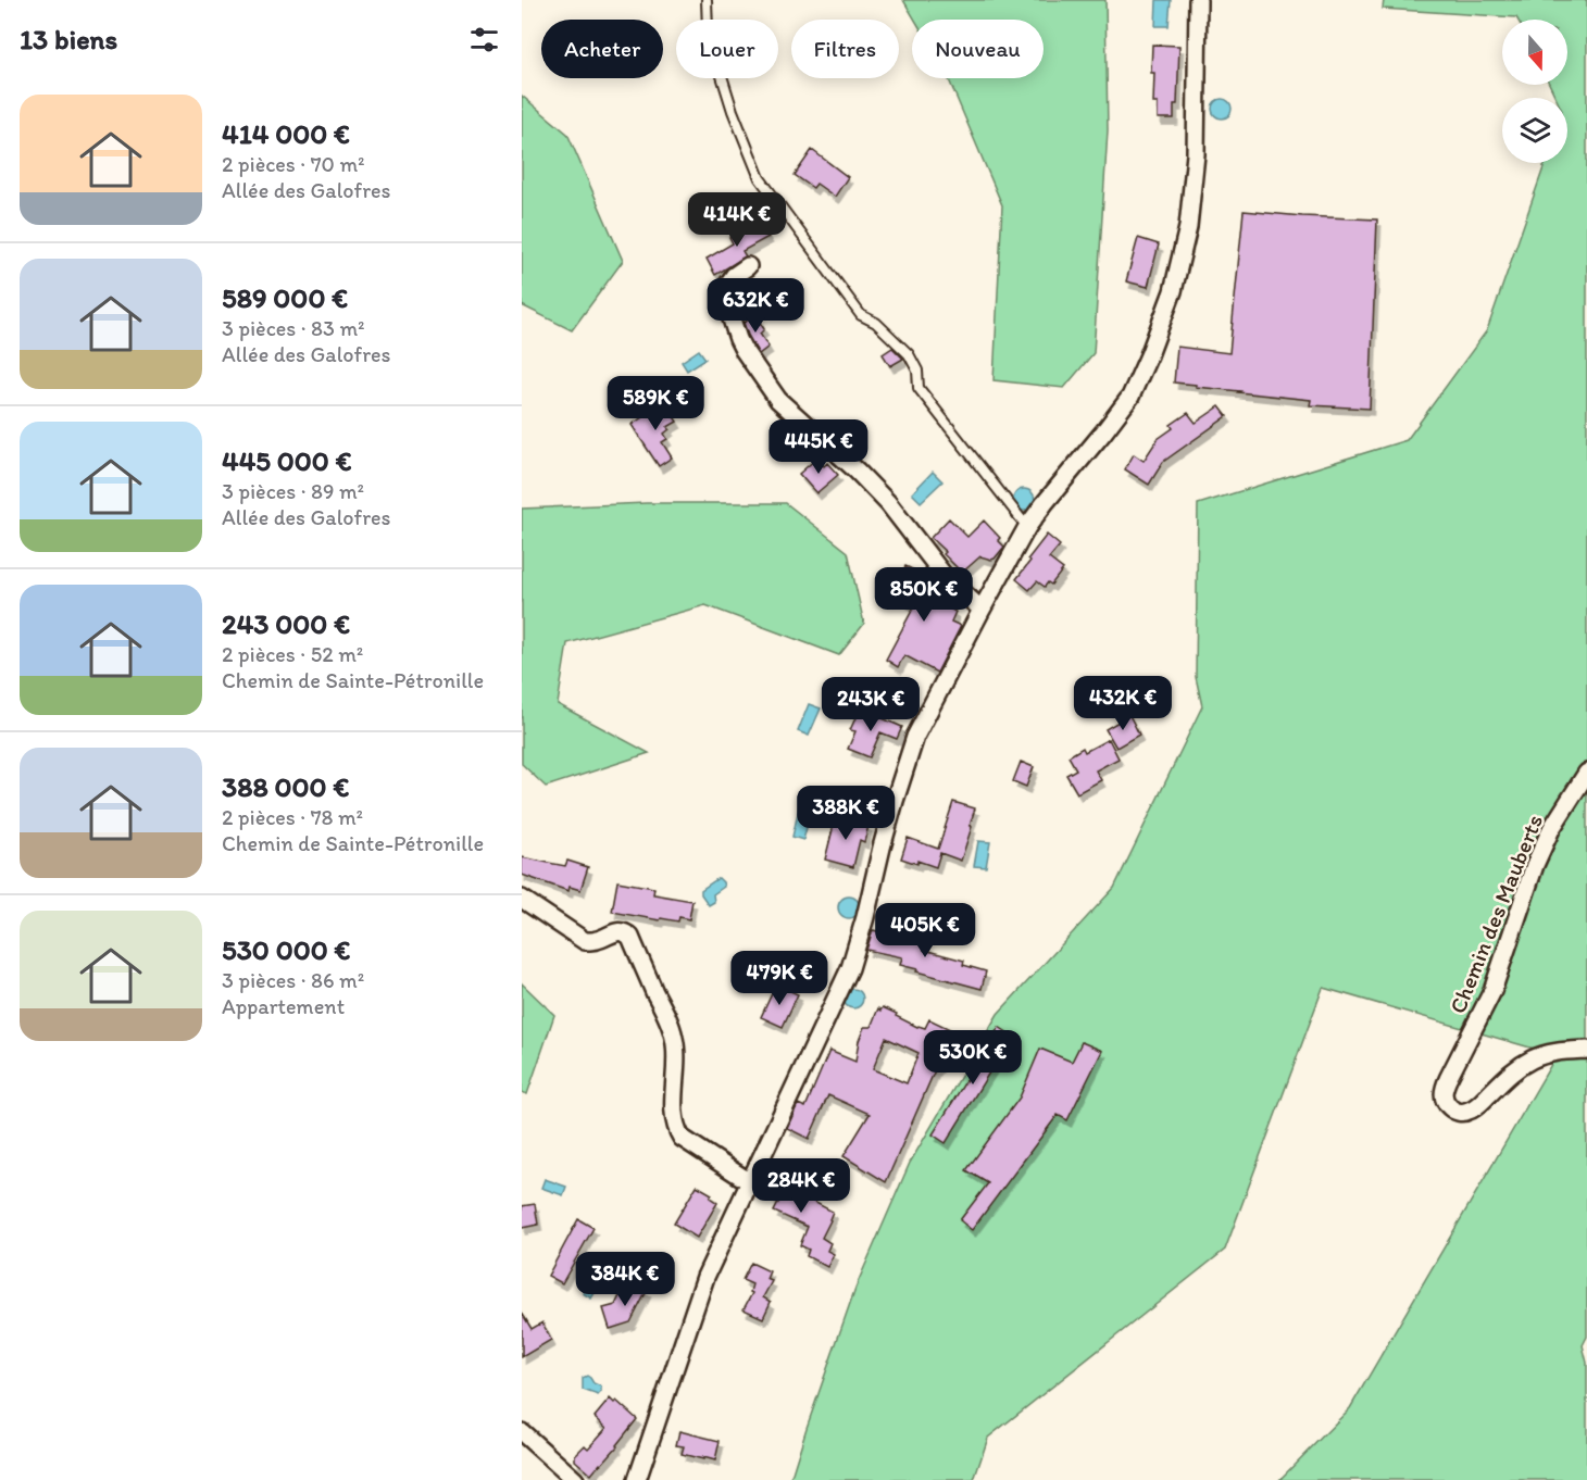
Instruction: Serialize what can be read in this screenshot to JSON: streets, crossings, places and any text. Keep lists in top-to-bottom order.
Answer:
{
  "streets": {
    "street": ["Chemin des Mauberts"]
  },
  "north": "bottom",
  "page": {
    "heading": "13 biens",
    "chip": [
      "Acheter",
      "Louer",
      "Filtres",
      "Nouveau"
    ],
    "list": [
      {
        "name": "414 000 €",
        "note": "2 pièces · 70 m² · Allée des Galofres"
      },
      {
        "name": "589 000 €",
        "note": "3 pièces · 83 m² · Allée des Galofres"
      },
      {
        "name": "445 000 €",
        "note": "3 pièces · 89 m² · Allée des Galofres"
      },
      {
        "name": "243 000 €",
        "note": "2 pièces · 52 m² · Chemin de Sainte-Pétronille"
      },
      {
        "name": "388 000 €",
        "note": "2 pièces · 78 m² · Chemin de Sainte-Pétronille"
      },
      {
        "name": "530 000 €",
        "note": "3 pièces · 86 m² · Appartement"
      }
    ],
    "price": [
      "414K €",
      "632K €",
      "589K €",
      "445K €",
      "850K €",
      "432K €",
      "243K €",
      "388K €",
      "405K €",
      "479K €",
      "530K €",
      "284K €",
      "384K €"
    ]
  }
}
